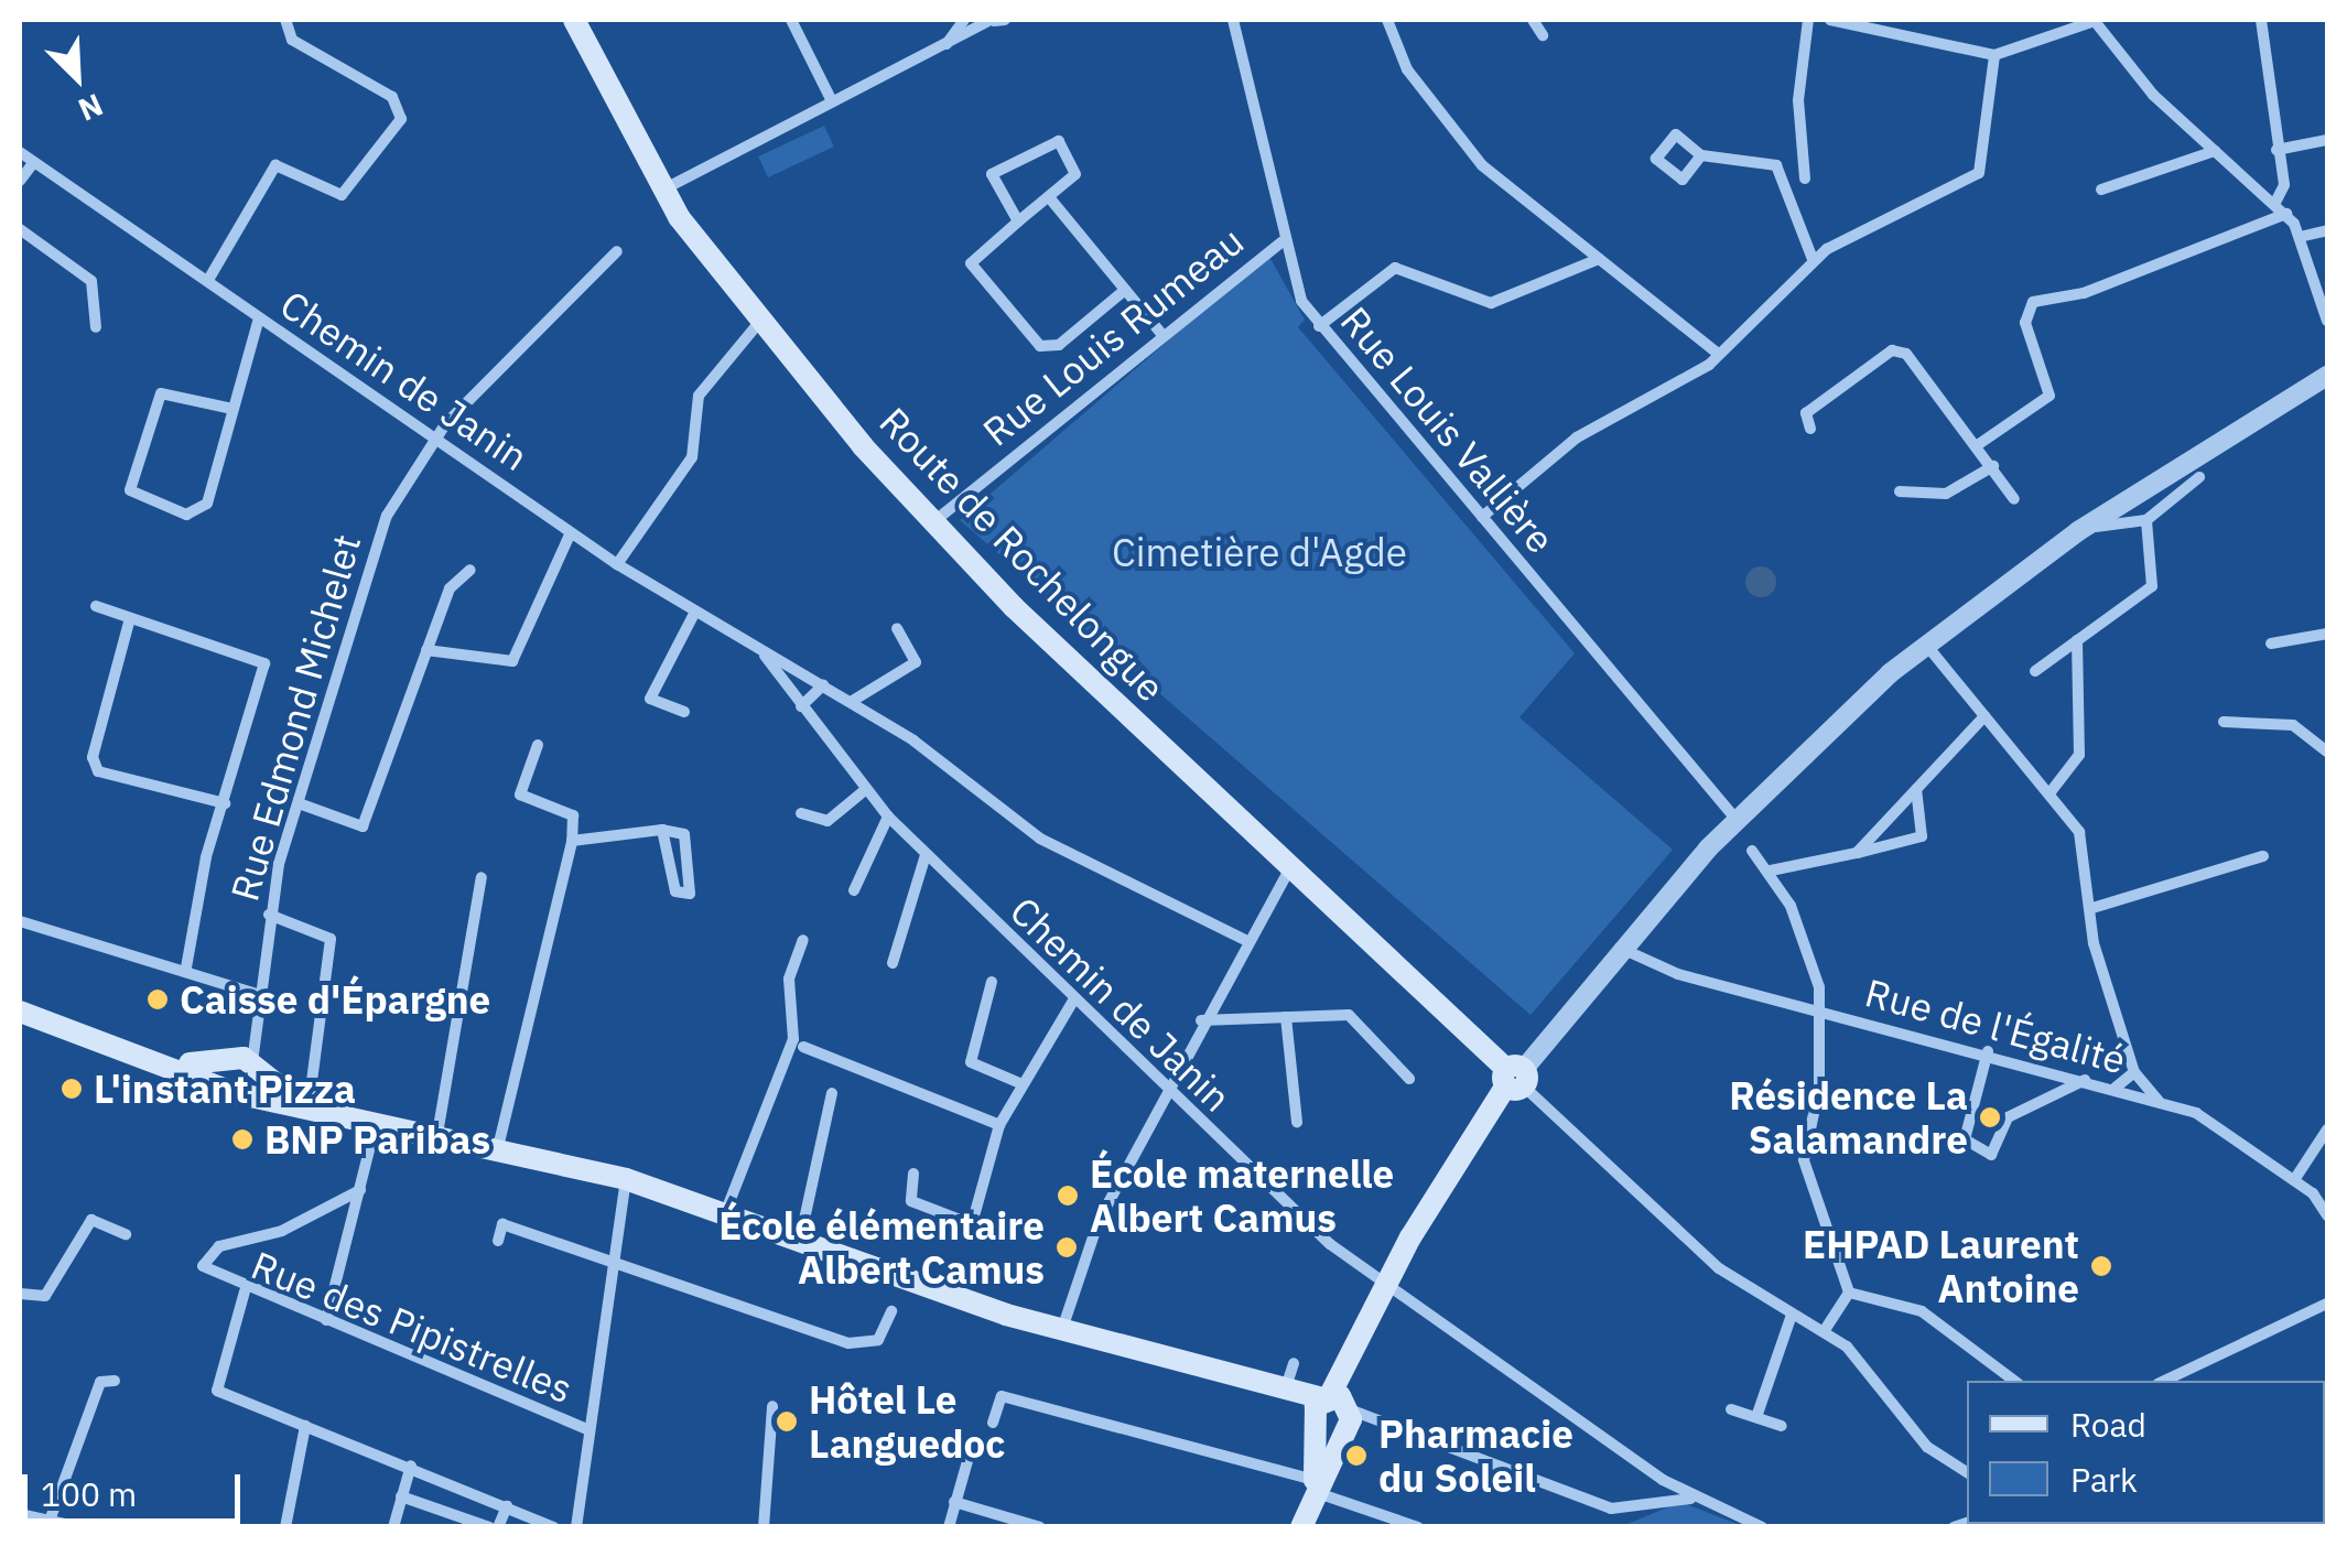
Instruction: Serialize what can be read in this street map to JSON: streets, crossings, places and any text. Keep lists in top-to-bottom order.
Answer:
{
  "streets": {
    "main road": ["Route de Rochelongue"],
    "street": [
      "Rue Louis Rumeau",
      "Chemin de Janin",
      "Rue Louis Vallière",
      "Rue Edmond Michelet",
      "Rue de l'Égalité",
      "Rue des Pipistrelles"
    ]
  },
  "crossings": [
    ["Rue Louis Rumeau", "Rue Louis Vallière"],
    ["Rue Louis Rumeau", "Route de Rochelongue"],
    ["Chemin de Janin", "Rue Edmond Michelet"]
  ],
  "parks": ["Cimetière d'Agde"],
  "places": [
    "Caisse d'Épargne",
    "L'instant Pizza",
    "Résidence La Salamandre",
    "BNP Paribas",
    "École maternelle Albert Camus",
    "École élémentaire Albert Camus",
    "EHPAD Laurent Antoine",
    "Hôtel Le Languedoc",
    "Pharmacie du Soleil"
  ],
  "legend": ["Road", "Park"],
  "scale_bar": "100 m",
  "north": "bottom right"
}
